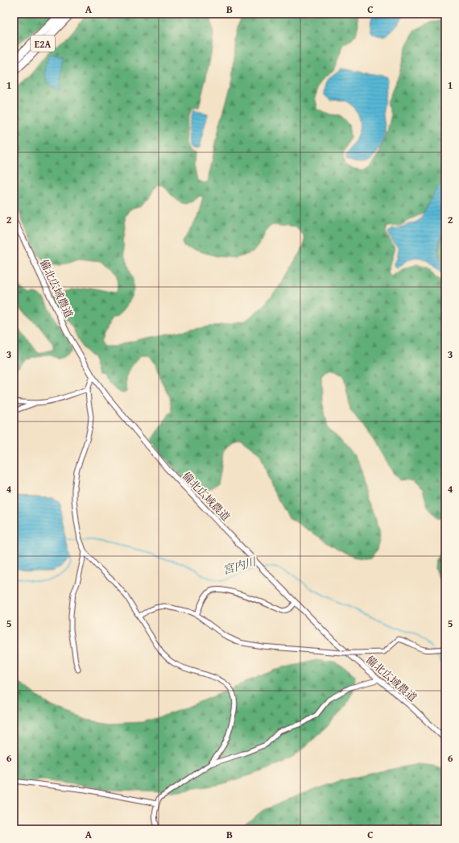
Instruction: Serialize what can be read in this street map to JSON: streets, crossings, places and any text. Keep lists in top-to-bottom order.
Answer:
{
  "streets": {
    "highway": ["E2A"],
    "street": ["備北広域農道"]
  },
  "water": ["宮内川"],
  "grid": {
    "columns": ["A", "B", "C"],
    "rows": [
      "1",
      "2",
      "3",
      "4",
      "5",
      "6"
    ]
  }
}
